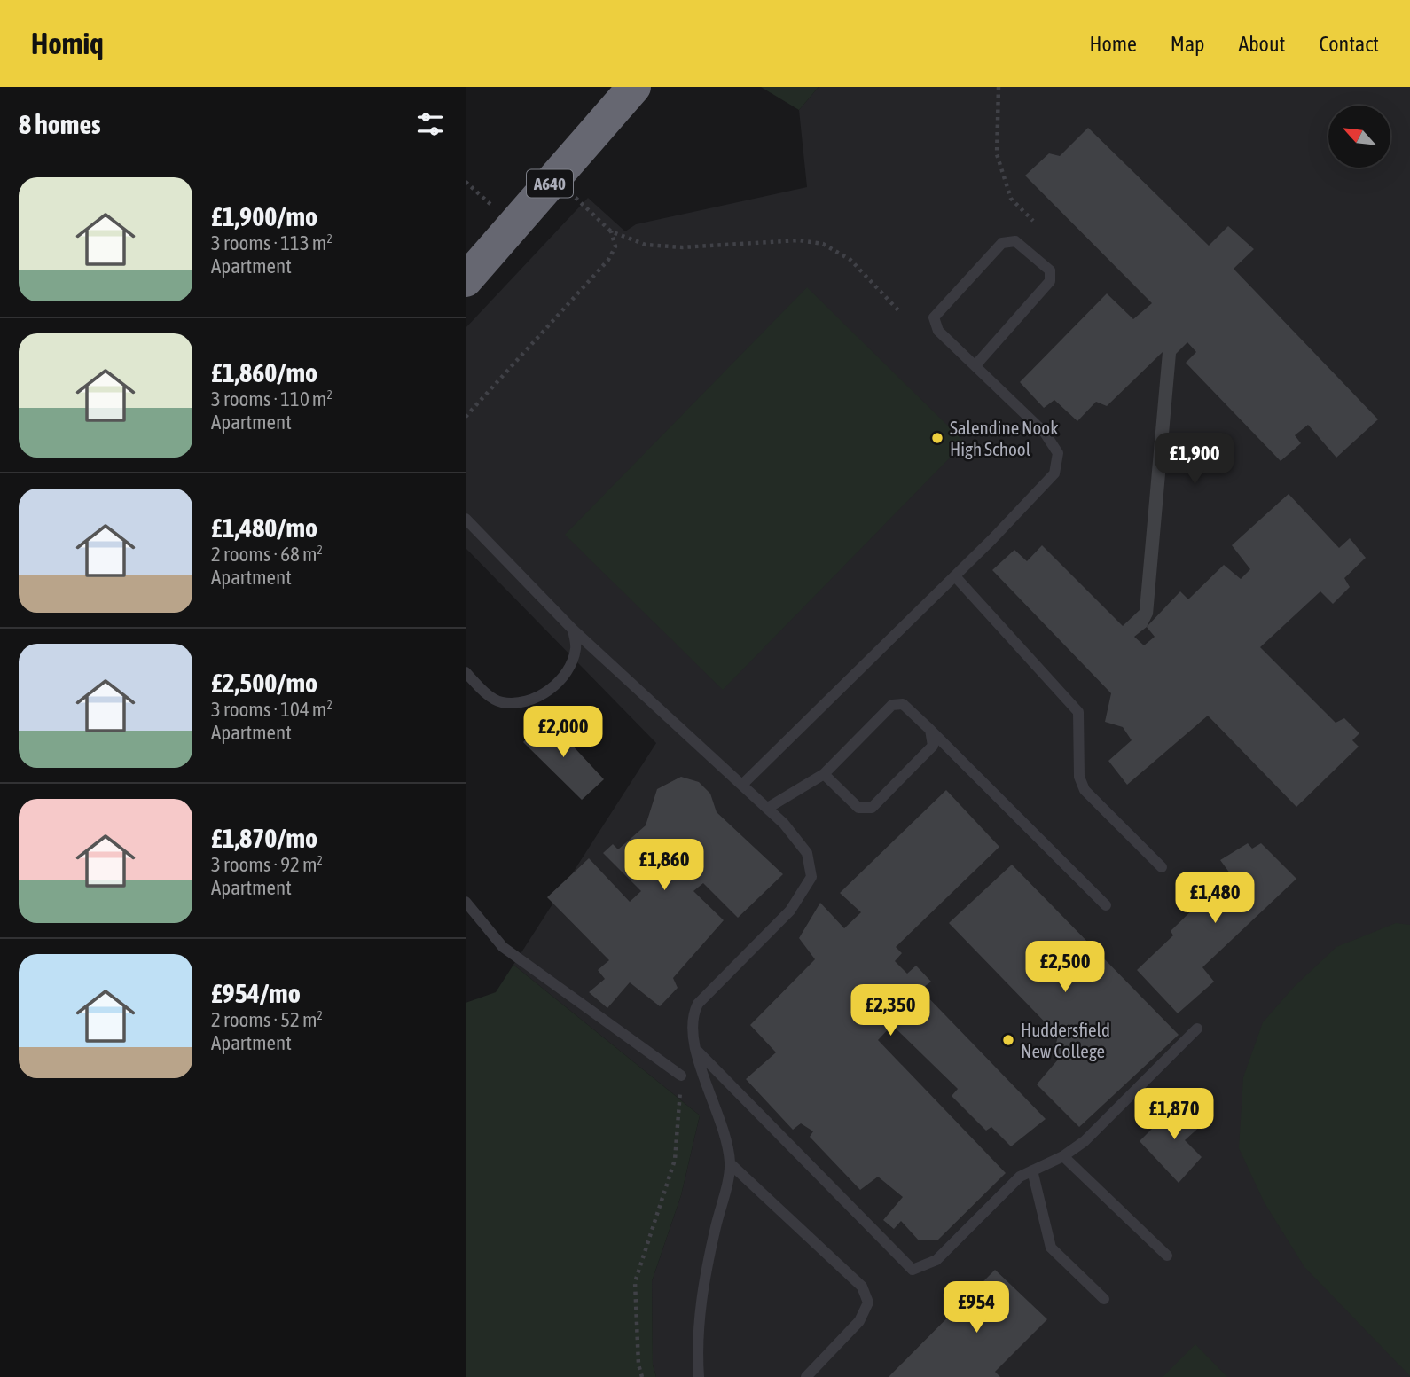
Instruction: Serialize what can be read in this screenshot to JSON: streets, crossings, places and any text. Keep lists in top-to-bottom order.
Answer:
{
  "streets": {
    "highway": ["A640"]
  },
  "places": ["Salendine Nook High School", "Huddersfield New College"],
  "north": "top left",
  "page": {
    "header": "Homiq",
    "nav": [
      "Home",
      "Map",
      "About",
      "Contact"
    ],
    "heading": "8 homes",
    "list": [
      {
        "name": "£1,900/mo",
        "note": "3 rooms · 113 m² · Apartment"
      },
      {
        "name": "£1,860/mo",
        "note": "3 rooms · 110 m² · Apartment"
      },
      {
        "name": "£1,480/mo",
        "note": "2 rooms · 68 m² · Apartment"
      },
      {
        "name": "£2,500/mo",
        "note": "3 rooms · 104 m² · Apartment"
      },
      {
        "name": "£1,870/mo",
        "note": "3 rooms · 92 m² · Apartment"
      },
      {
        "name": "£954/mo",
        "note": "2 rooms · 52 m² · Apartment"
      }
    ],
    "price": [
      "£1,900",
      "£2,000",
      "£1,860",
      "£1,480",
      "£2,500",
      "£2,350",
      "£1,870",
      "£954"
    ]
  }
}
